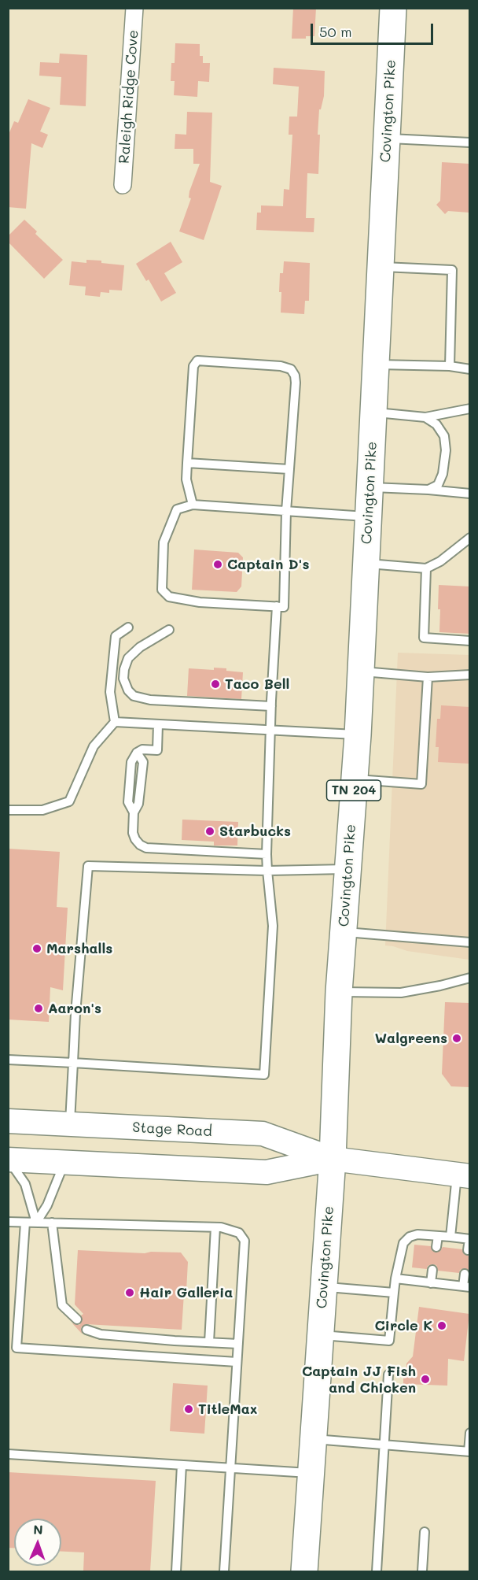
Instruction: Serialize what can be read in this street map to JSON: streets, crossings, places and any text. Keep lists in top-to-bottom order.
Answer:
{
  "streets": {
    "main road": ["Covington Pike", "TN 204", "Stage Road"],
    "street": ["Raleigh Ridge Cove"]
  },
  "crossings": [
    ["Covington Pike", "Stage Road"]
  ],
  "places": [
    "Captain D's",
    "Taco Bell",
    "Starbucks",
    "Marshalls",
    "Aaron's",
    "Walgreens",
    "Hair Galleria",
    "Circle K",
    "Captain JJ Fish and Chicken",
    "TitleMax"
  ],
  "scale_bar": "50 m",
  "north": "top"
}
